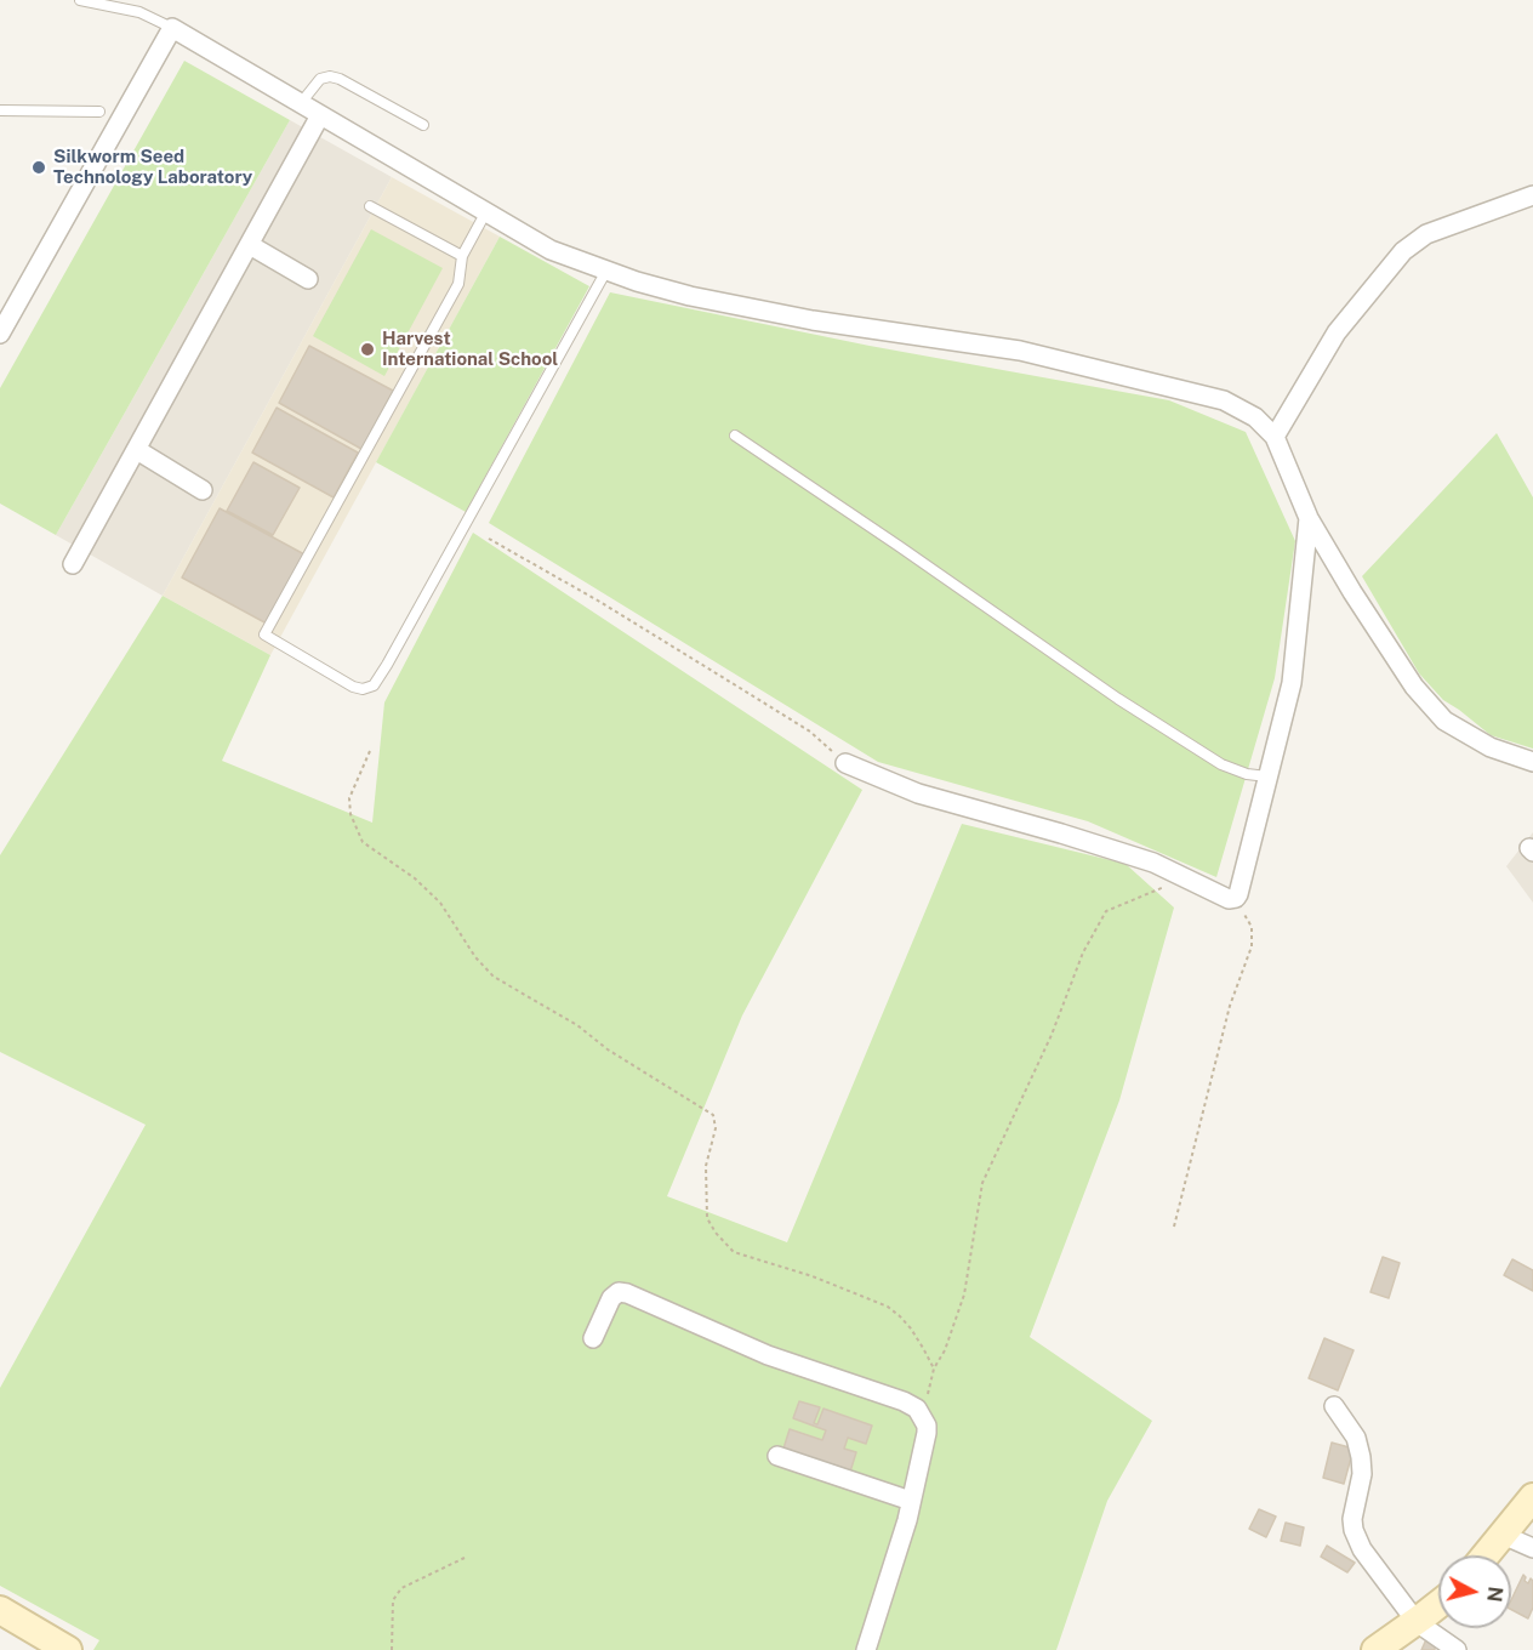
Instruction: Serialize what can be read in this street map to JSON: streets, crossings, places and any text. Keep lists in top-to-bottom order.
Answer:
{
  "places": ["Silkworm Seed Technology Laboratory", "Harvest International School"],
  "north": "right"
}
